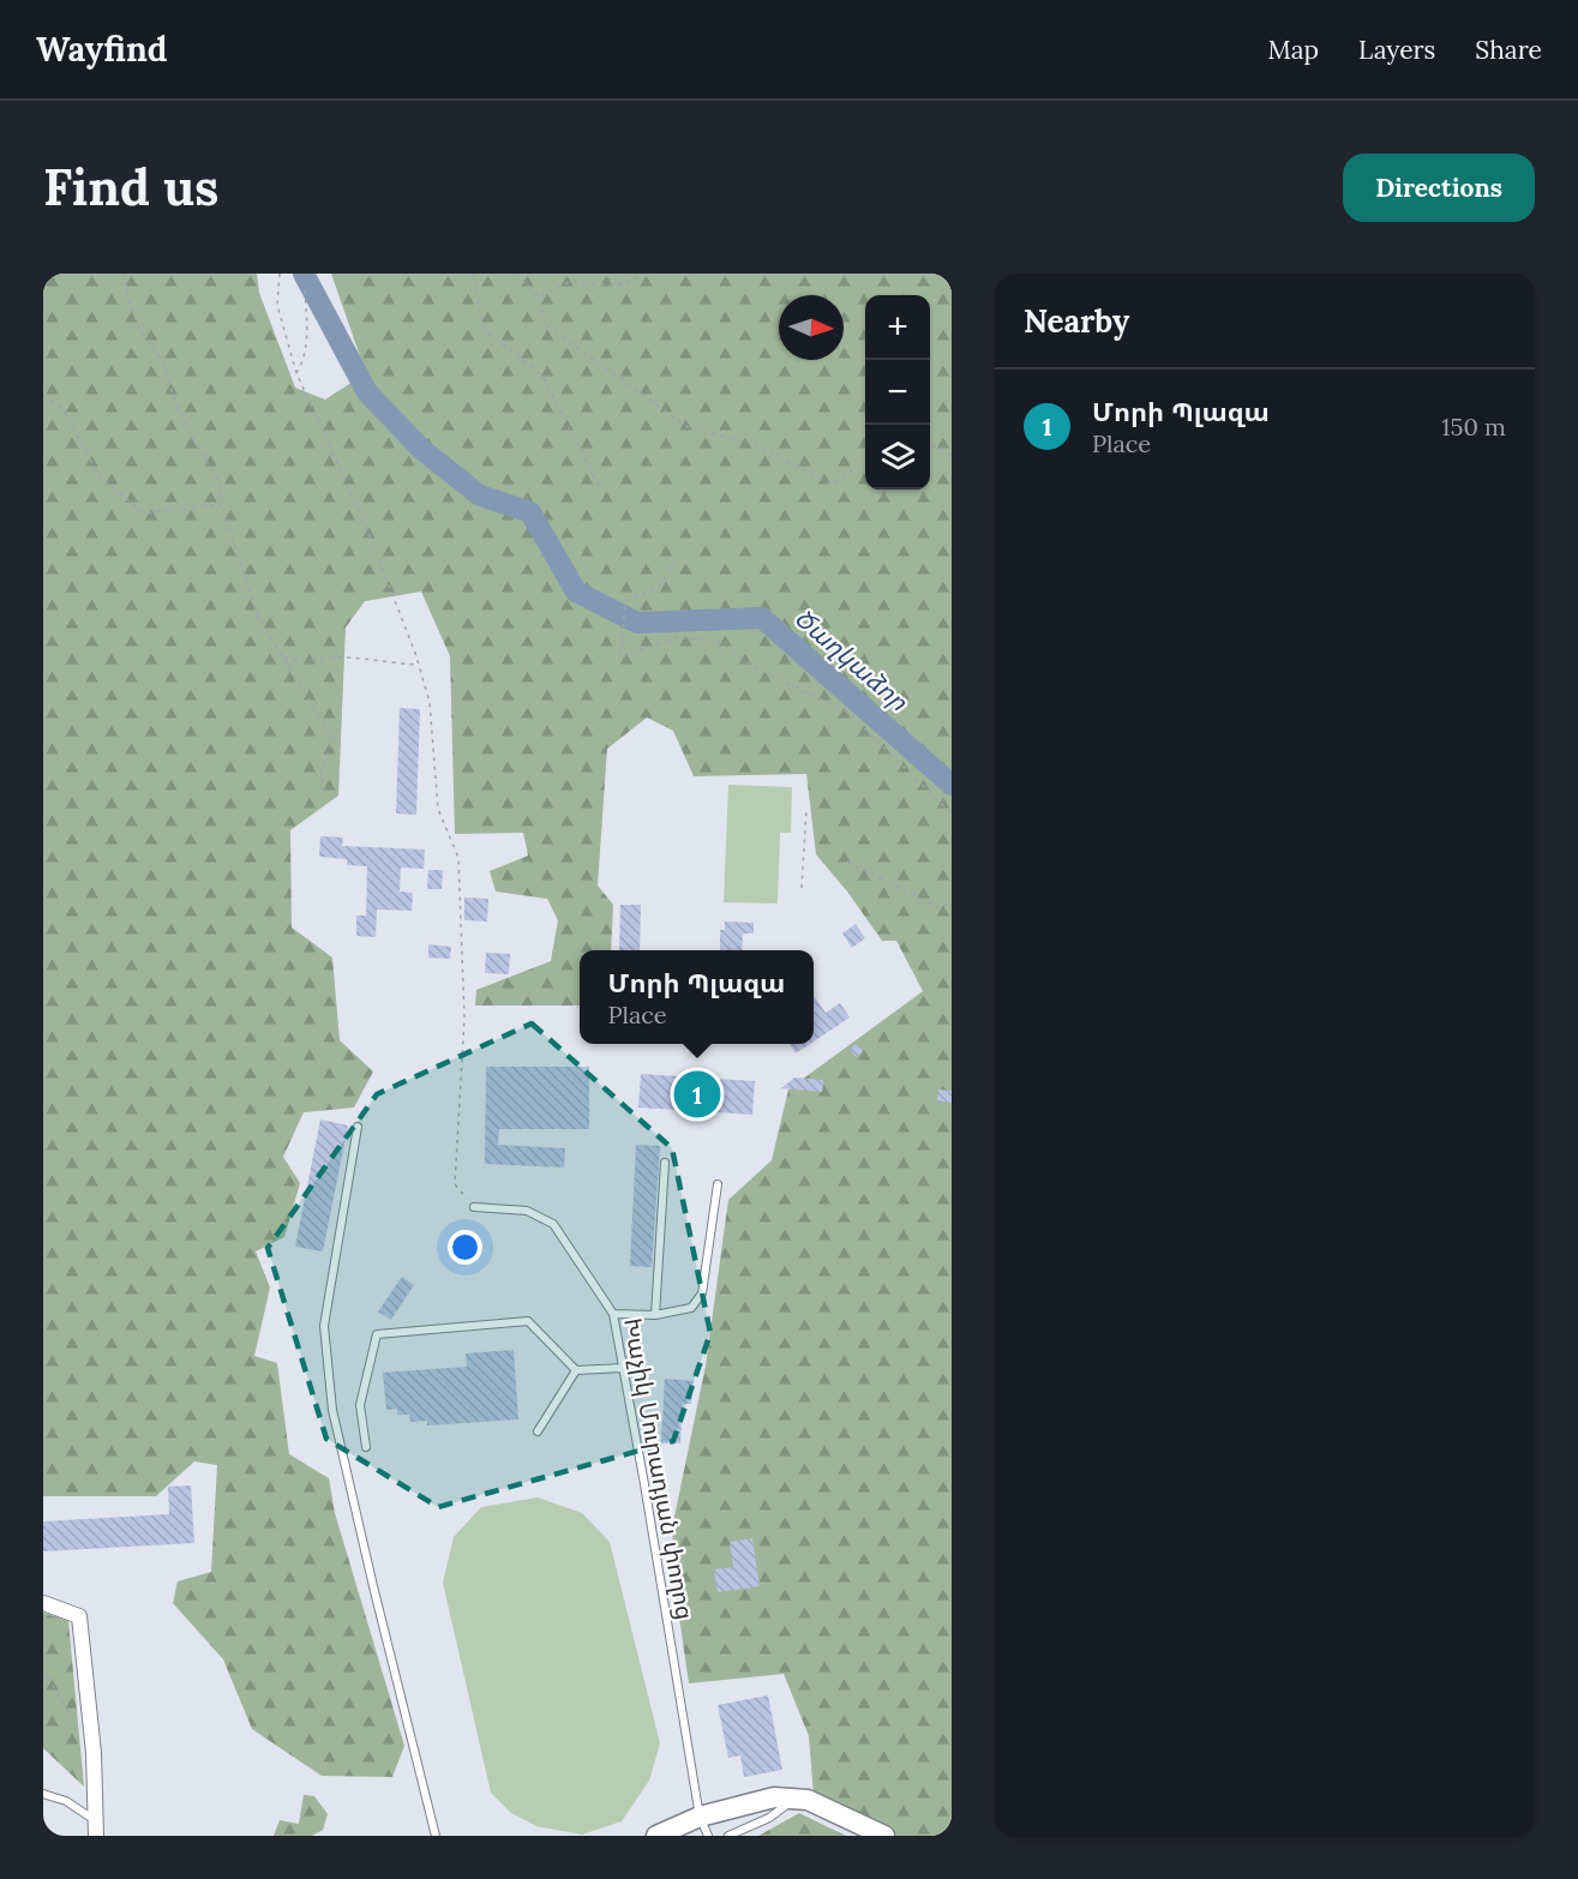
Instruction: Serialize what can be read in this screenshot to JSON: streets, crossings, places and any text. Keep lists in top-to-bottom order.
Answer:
{
  "streets": {
    "lane": ["Խաչիկ Մուրադյան փողոց"]
  },
  "water": ["Ծաղկաձոր"],
  "north": "right",
  "page": {
    "header": "Wayfind",
    "nav": ["Map", "Layers", "Share"],
    "buttons": "Directions",
    "title": "Find us",
    "heading": "Nearby",
    "map_buttons": ["+", "−"],
    "list": [
      {
        "mark": "1",
        "name": "Մորի Պլազա",
        "note": "Place",
        "value": "150 m"
      }
    ],
    "popup": ["Մորի Պլազա", "Place"],
    "pins": "1"
  }
}
